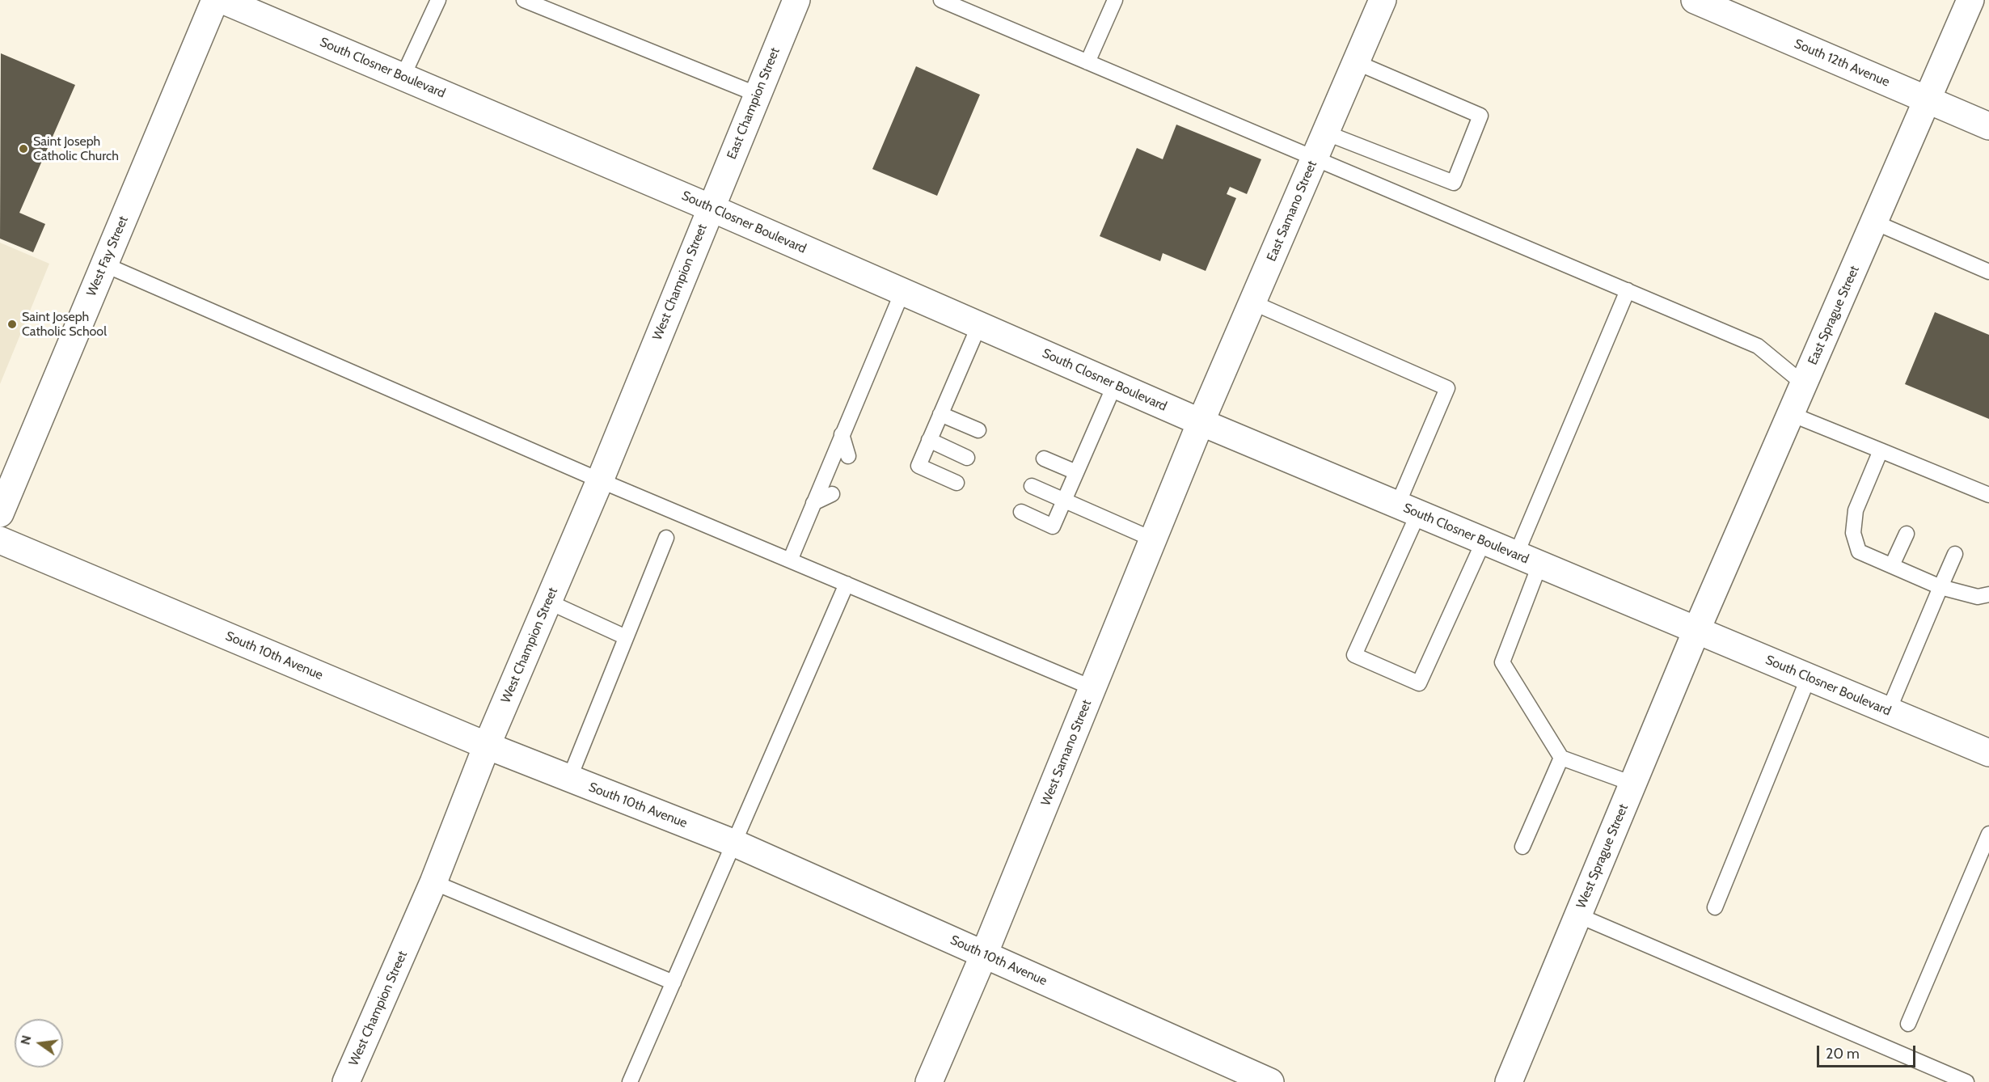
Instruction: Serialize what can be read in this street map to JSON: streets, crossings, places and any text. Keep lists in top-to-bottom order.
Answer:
{
  "streets": {
    "street": [
      "South 12th Avenue",
      "South Closner Boulevard",
      "East Champion Street",
      "East Samano Street",
      "West Fay Street",
      "West Champion Street",
      "East Sprague Street",
      "South 10th Avenue",
      "West Samano Street",
      "West Sprague Street"
    ]
  },
  "crossings": [
    ["South 12th Avenue", "East Sprague Street"],
    ["South Closner Boulevard", "East Champion Street"],
    ["South Closner Boulevard", "East Samano Street"],
    ["South Closner Boulevard", "West Champion Street"],
    ["South Closner Boulevard", "East Sprague Street"],
    ["South Closner Boulevard", "West Samano Street"],
    ["South Closner Boulevard", "West Sprague Street"],
    ["East Champion Street", "West Champion Street"],
    ["East Samano Street", "West Samano Street"],
    ["West Champion Street", "South 10th Avenue"],
    ["East Sprague Street", "West Sprague Street"],
    ["South 10th Avenue", "West Samano Street"]
  ],
  "places": ["Saint Joseph Catholic Church", "Saint Joseph Catholic School"],
  "scale_bar": "20 m",
  "north": "left"
}
